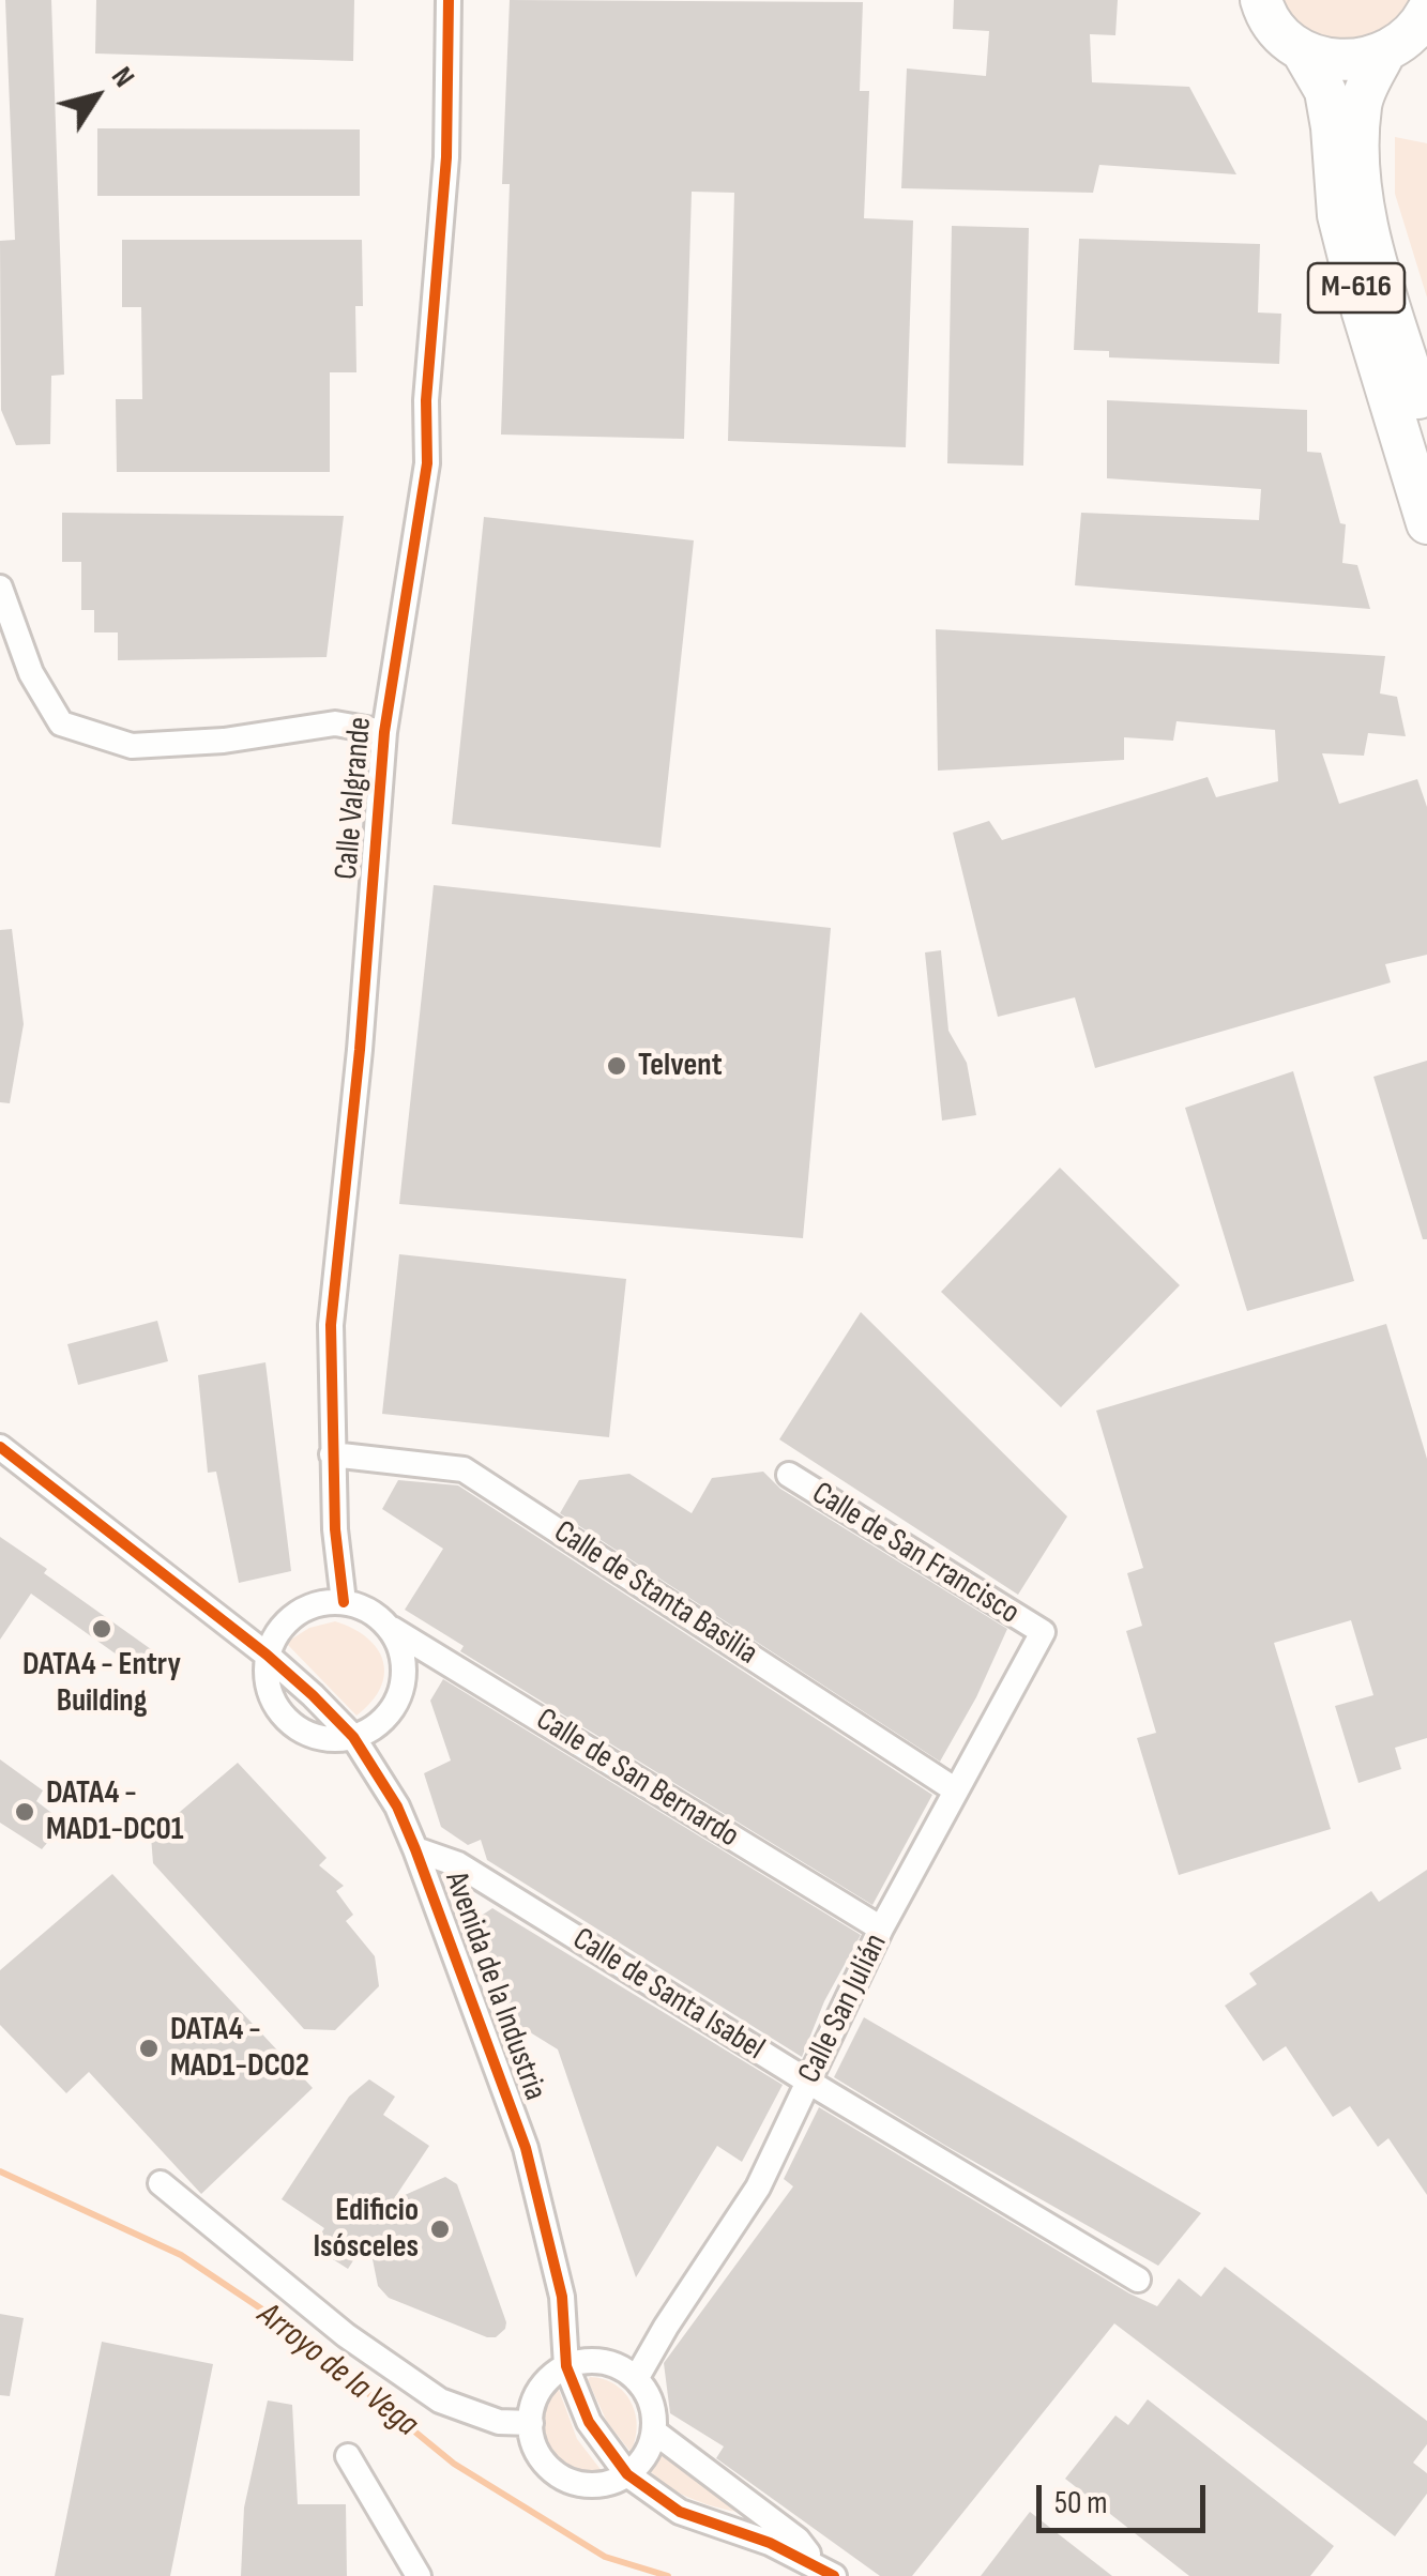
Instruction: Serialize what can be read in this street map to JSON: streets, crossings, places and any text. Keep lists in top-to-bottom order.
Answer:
{
  "streets": {
    "highway": ["M-616"],
    "street": [
      "Calle Valgrande",
      "Calle de San Francisco",
      "Calle de Stanta Basilia",
      "Calle de San Bernardo",
      "Avenida de la Industria",
      "Calle de Santa Isabel",
      "Calle San Julián"
    ]
  },
  "crossings": [
    ["Calle Valgrande", "Calle de Stanta Basilia"],
    ["Calle Valgrande", "Calle de San Bernardo"],
    ["Calle Valgrande", "Avenida de la Industria"],
    ["Calle de San Francisco", "Calle San Julián"],
    ["Calle de Stanta Basilia", "Calle San Julián"],
    ["Calle de San Bernardo", "Avenida de la Industria"],
    ["Calle de San Bernardo", "Calle San Julián"],
    ["Avenida de la Industria", "Calle de Santa Isabel"],
    ["Calle de Santa Isabel", "Calle San Julián"]
  ],
  "water": ["Arroyo de la Vega"],
  "places": [
    "Telvent",
    "DATA4 - Entry Building",
    "DATA4 - MAD1-DC01",
    "DATA4 - MAD1-DC02",
    "Edificio Isósceles"
  ],
  "scale_bar": "50 m",
  "north": "top right"
}
